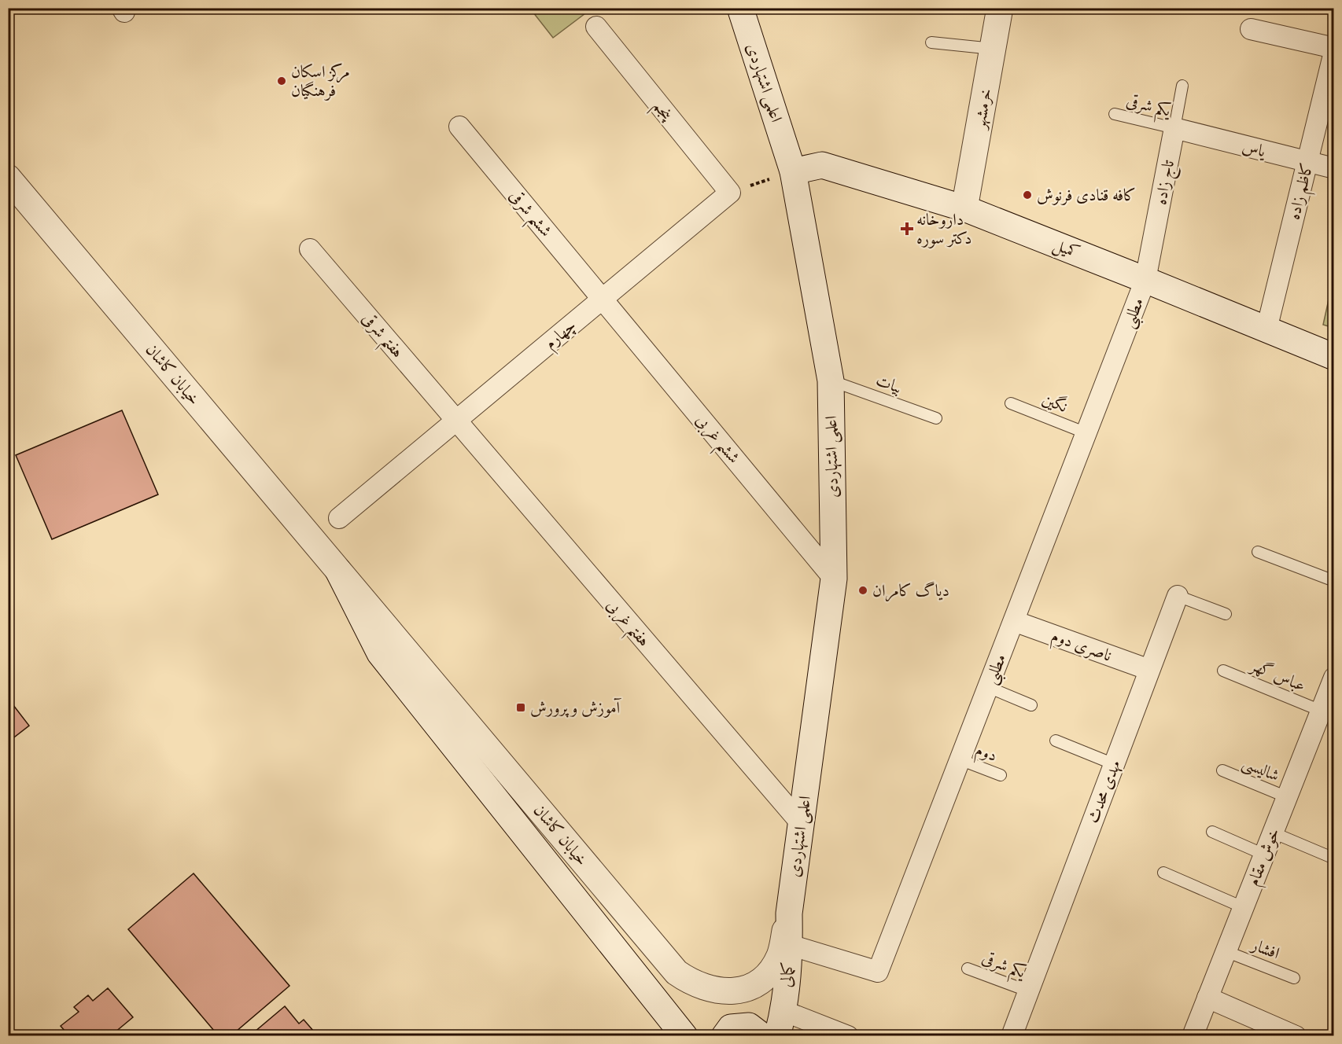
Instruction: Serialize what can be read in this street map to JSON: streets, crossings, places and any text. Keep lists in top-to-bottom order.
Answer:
{
  "streets": {
    "main road": [
      "اعلمی اشتهاردی",
      "خرمشهر",
      "کمیل",
      "خیابان کاشان",
      "کمالی"
    ],
    "street": [
      "پنجم",
      "یاس",
      "تاج زاده",
      "کاظم زاده",
      "ششم شرقی",
      "مطلبی",
      "چهارم",
      "هفتم شرقی",
      "ششم غربی",
      "هفتم غربی",
      "ناصری دوم",
      "مهدی محدث",
      "خوش مقام"
    ],
    "lane": [
      "یکم شرقی",
      "بیات",
      "نگین",
      "عباس گهر",
      "دوم",
      "شالیسی",
      "افشار"
    ]
  },
  "crossings": [
    ["اعلمی اشتهاردی", "کمیل"],
    ["اعلمی اشتهاردی", "خیابان کاشان"],
    ["اعلمی اشتهاردی", "بیات"],
    ["اعلمی اشتهاردی", "ششم غربی"],
    ["اعلمی اشتهاردی", "هفتم غربی"],
    ["اعلمی اشتهاردی", "کمالی"],
    ["یکم شرقی", "یاس"],
    ["یکم شرقی", "تاج زاده"],
    ["یکم شرقی", "مهدی محدث"],
    ["خرمشهر", "کمیل"],
    ["پنجم", "چهارم"],
    ["یاس", "تاج زاده"],
    ["یاس", "کاظم زاده"],
    ["تاج زاده", "کمیل"],
    ["تاج زاده", "مطلبی"],
    ["کاظم زاده", "کمیل"],
    ["ششم شرقی", "چهارم"],
    ["ششم شرقی", "ششم غربی"],
    ["کمیل", "مطلبی"],
    ["مطلبی", "نگین"],
    ["مطلبی", "ناصری دوم"],
    ["مطلبی", "دوم"],
    ["مطلبی", "کمالی"],
    ["چهارم", "هفتم شرقی"],
    ["چهارم", "ششم غربی"],
    ["چهارم", "هفتم غربی"],
    ["هفتم شرقی", "هفتم غربی"],
    ["خیابان کاشان", "کمالی"],
    ["ناصری دوم", "مهدی محدث"],
    ["عباس گهر", "خوش مقام"],
    ["شالیسی", "خوش مقام"],
    ["خوش مقام", "افشار"]
  ],
  "places": {
    "other": ["مرکز اسکان فرهنگیان", "کافه قنادی فرنوش", "دیاگ کامران"],
    "health": ["داروخانه دکتر سوره"],
    "transit": ["آموزش و پرورش"]
  }
}
